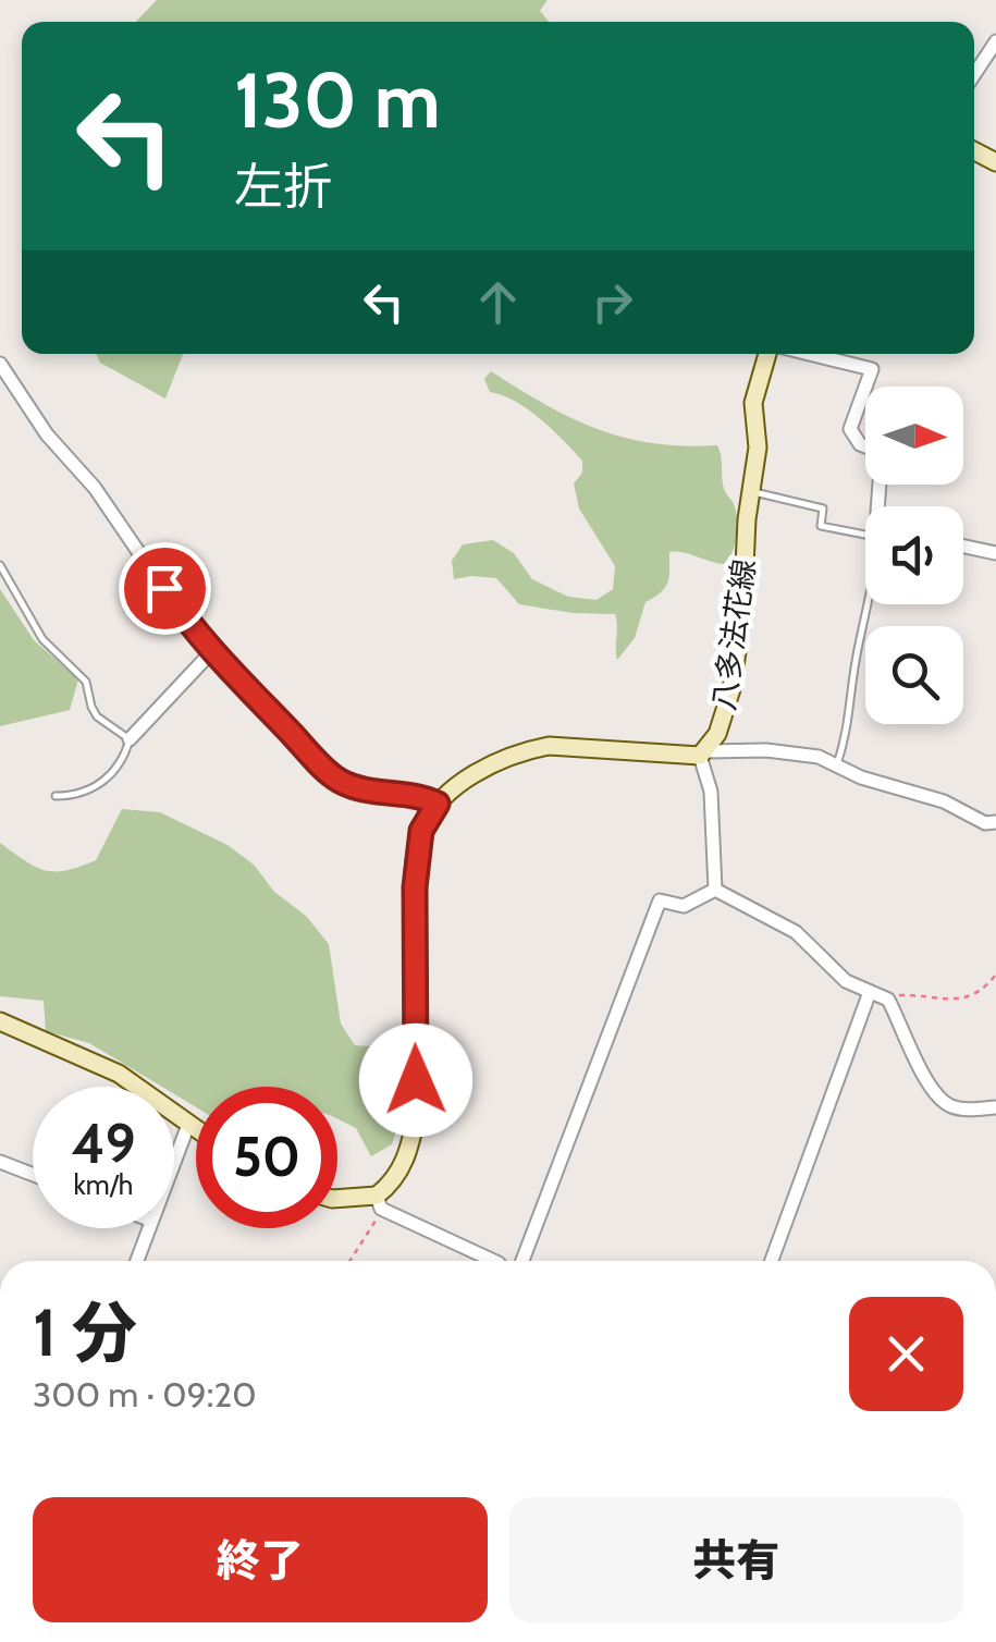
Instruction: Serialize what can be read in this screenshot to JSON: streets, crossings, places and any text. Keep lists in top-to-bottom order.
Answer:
{
  "streets": {
    "main road": ["八多法花線"]
  },
  "north": "right",
  "page": {
    "turn": ["130 m", "左折"],
    "speed": "49 km/h",
    "limit": "50",
    "heading": ["1 分", "300 m · 09:20"],
    "buttons": ["終了", "共有"]
  }
}
